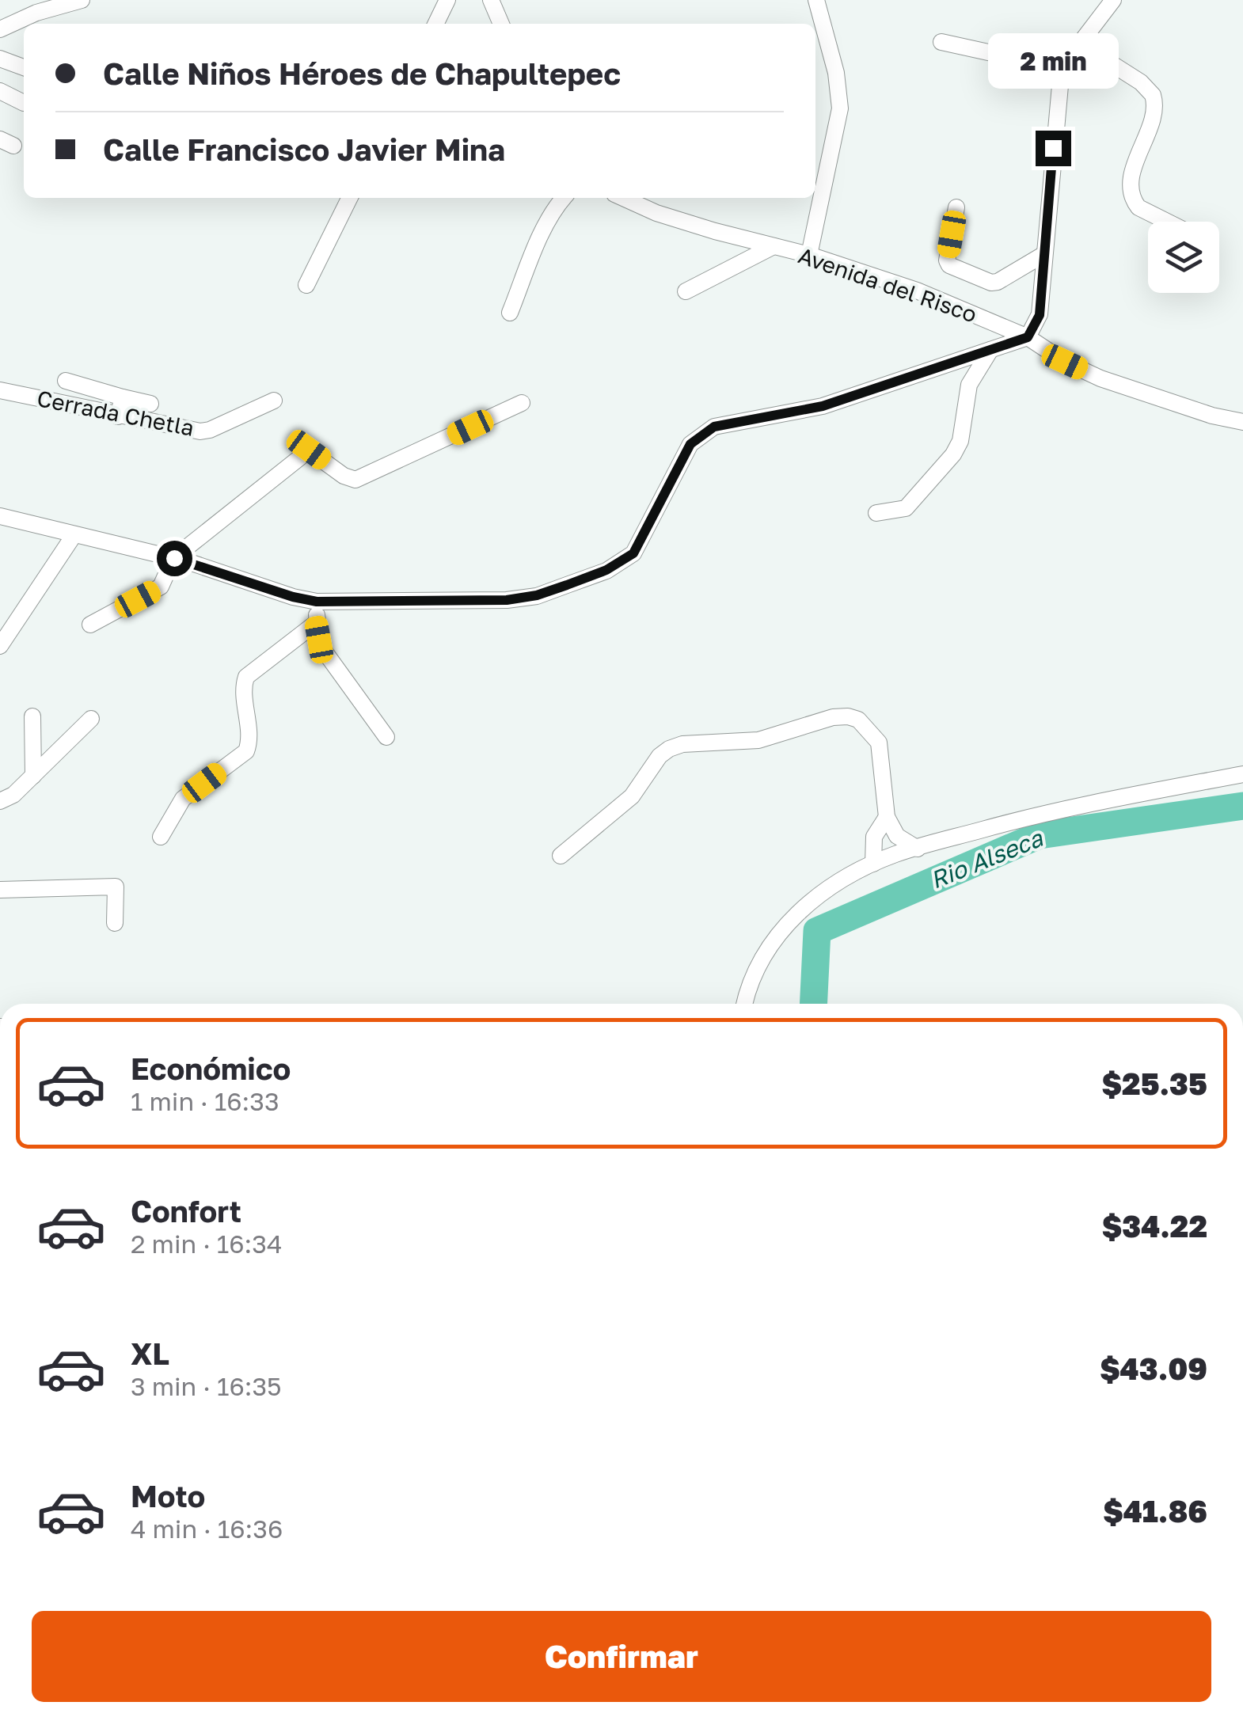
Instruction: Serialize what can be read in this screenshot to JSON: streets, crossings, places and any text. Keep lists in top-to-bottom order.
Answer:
{
  "streets": {
    "street": ["Avenida del Risco", "Cerrada Chetla"]
  },
  "water": ["Rio Alseca"],
  "page": {
    "banner": ["Calle Niños Héroes de Chapultepec", "Calle Francisco Javier Mina"],
    "bubble": "2 min",
    "list": [
      {
        "name": "Económico",
        "note": "1 min · 16:33",
        "value": "$25.35"
      },
      {
        "name": "Confort",
        "note": "2 min · 16:34",
        "value": "$34.22"
      },
      {
        "name": "XL",
        "note": "3 min · 16:35",
        "value": "$43.09"
      },
      {
        "name": "Moto",
        "note": "4 min · 16:36",
        "value": "$41.86"
      }
    ],
    "buttons": "Confirmar"
  }
}
